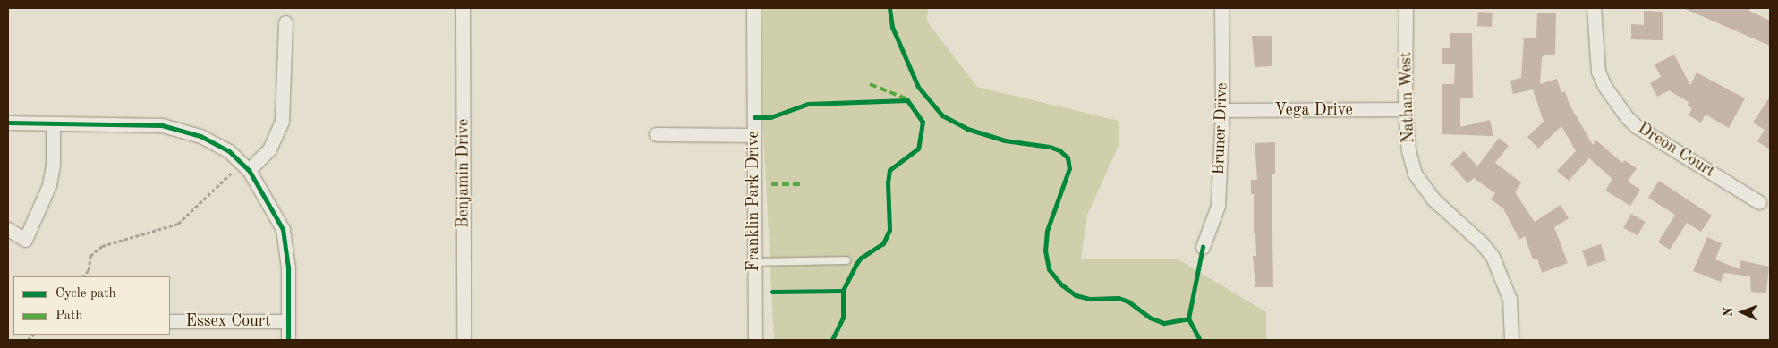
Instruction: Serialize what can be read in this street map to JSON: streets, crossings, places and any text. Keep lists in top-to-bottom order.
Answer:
{
  "streets": {
    "street": [
      "Nathan West",
      "Vega Drive",
      "Bruner Drive",
      "Dreon Court",
      "Benjamin Drive",
      "Franklin Park Drive",
      "Essex Court"
    ]
  },
  "crossings": [
    ["Nathan West", "Vega Drive"],
    ["Vega Drive", "Bruner Drive"]
  ],
  "legend": ["Cycle path", "Path"],
  "north": "left"
}
